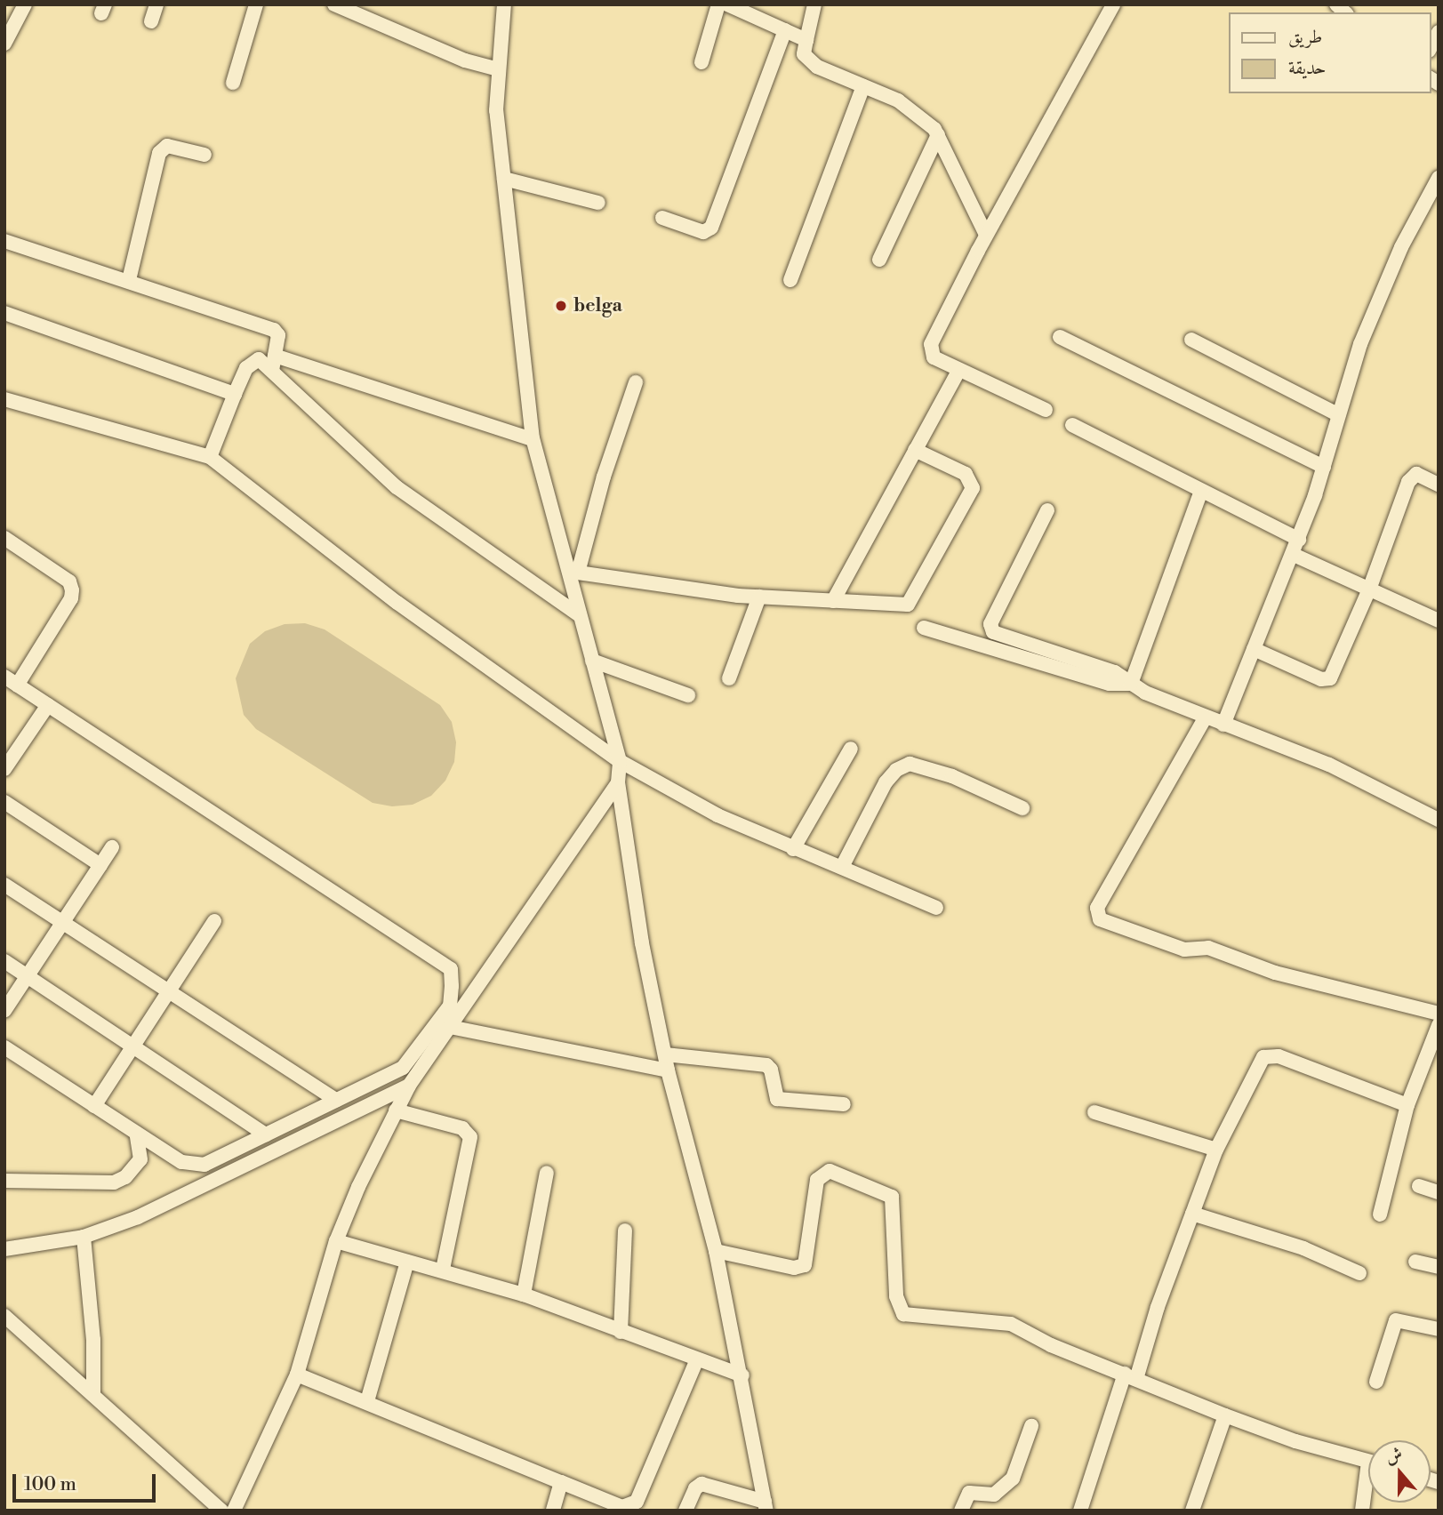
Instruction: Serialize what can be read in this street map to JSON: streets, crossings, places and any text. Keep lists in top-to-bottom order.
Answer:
{
  "places": ["belga"],
  "legend": ["طريق", "حديقة"],
  "scale_bar": "100 m",
  "north": "top"
}
